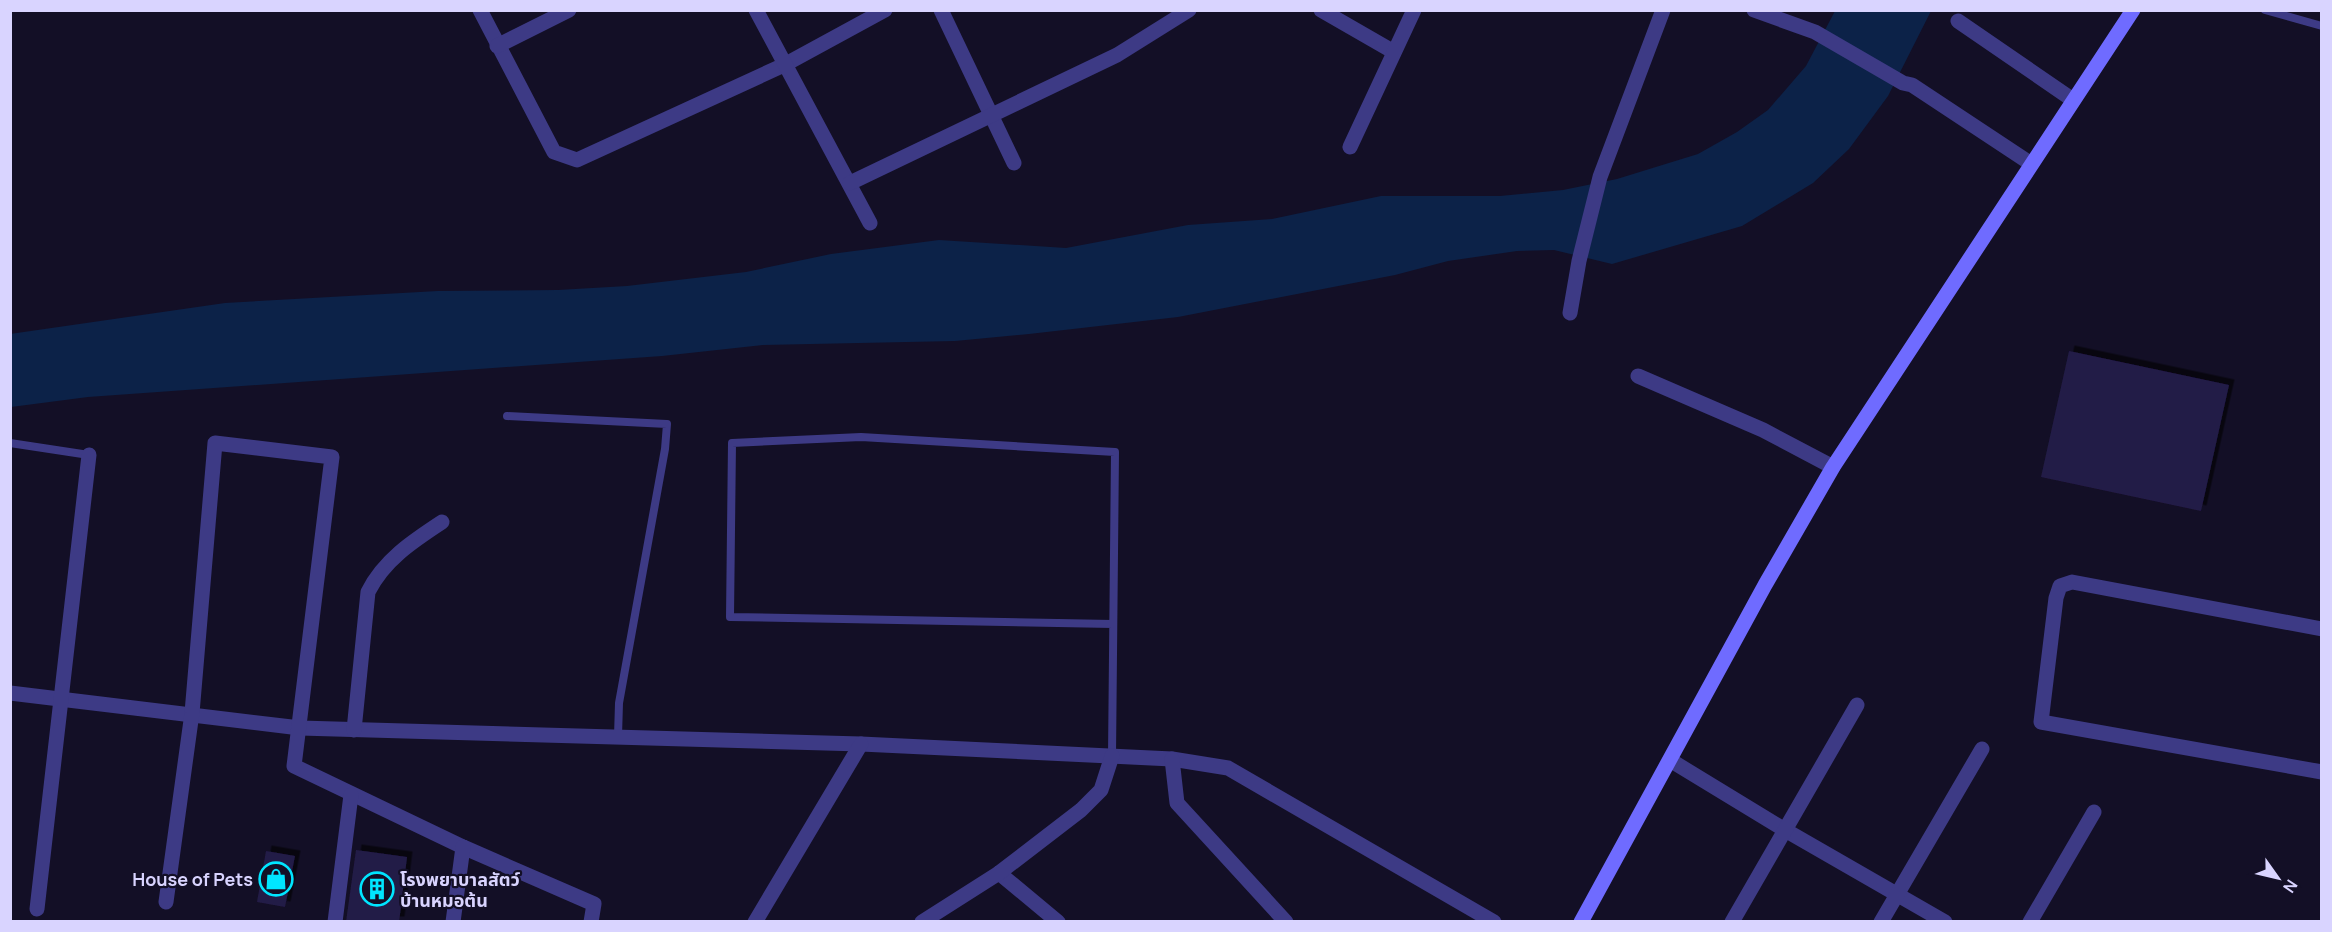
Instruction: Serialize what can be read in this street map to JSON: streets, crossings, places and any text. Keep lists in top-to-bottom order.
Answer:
{
  "places": {
    "shop": ["House of Pets"],
    "building": ["โรงพยาบาลสัตว์ บ้านหมอต้น"]
  },
  "north": "bottom right"
}
